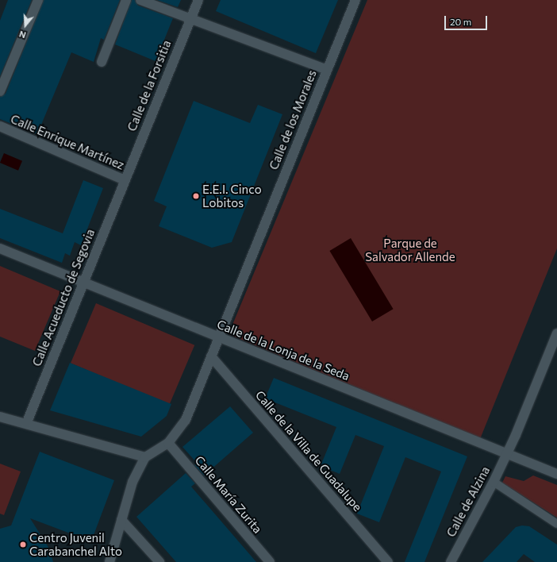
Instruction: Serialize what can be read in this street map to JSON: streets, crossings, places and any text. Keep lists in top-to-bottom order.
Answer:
{
  "streets": {
    "street": [
      "Calle de la Forsitia",
      "Calle de los Morales",
      "Calle Enrique Martínez",
      "Calle Acueducto de Segovia",
      "Calle de la Lonja de la Seda",
      "Calle de la Villa de Guadalupe",
      "Calle María Zurita",
      "Calle de Alzina"
    ]
  },
  "crossings": [
    ["Calle de la Forsitia", "Calle Enrique Martínez"],
    ["Calle de la Forsitia", "Calle Acueducto de Segovia"],
    ["Calle de los Morales", "Calle de la Lonja de la Seda"],
    ["Calle de los Morales", "Calle de la Villa de Guadalupe"],
    ["Calle de los Morales", "Calle María Zurita"],
    ["Calle Enrique Martínez", "Calle Acueducto de Segovia"],
    ["Calle Acueducto de Segovia", "Calle de la Lonja de la Seda"],
    ["Calle de la Lonja de la Seda", "Calle de Alzina"]
  ],
  "parks": ["Parque de Salvador Allende"],
  "places": ["E.E.I. Cinco Lobitos", "Centro Juvenil Carabanchel Alto"],
  "scale_bar": "20 m",
  "north": "bottom"
}
